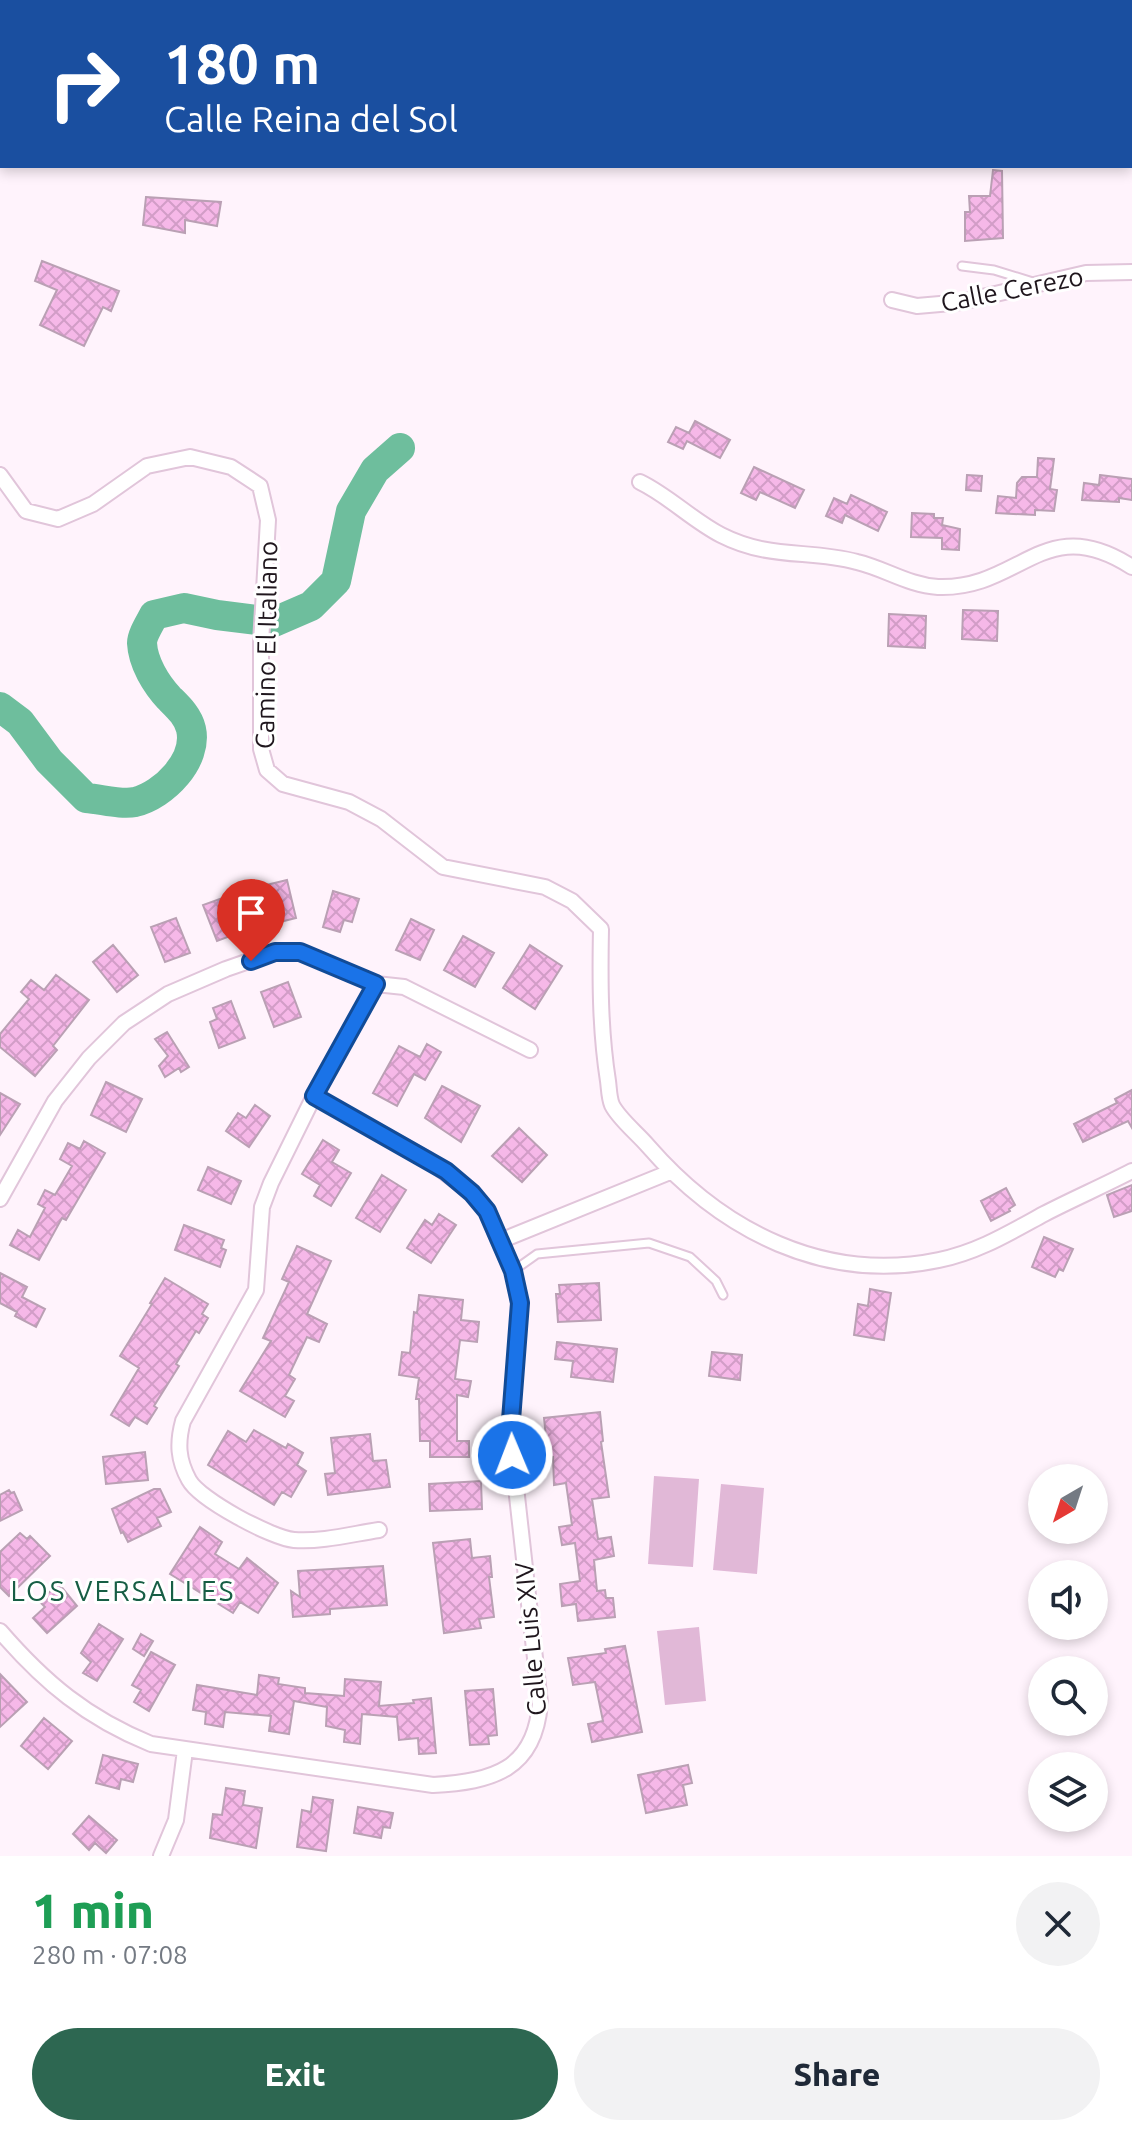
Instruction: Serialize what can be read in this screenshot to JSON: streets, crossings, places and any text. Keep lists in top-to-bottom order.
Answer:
{
  "streets": {
    "street": ["Calle Cerezo", "Camino El Italiano", "Calle Luis XIV"]
  },
  "districts": ["LOS VERSALLES"],
  "north": "bottom left",
  "page": {
    "turn": ["180 m", "Calle Reina del Sol"],
    "heading": ["1 min", "280 m · 07:08"],
    "buttons": ["Exit", "Share"]
  }
}
